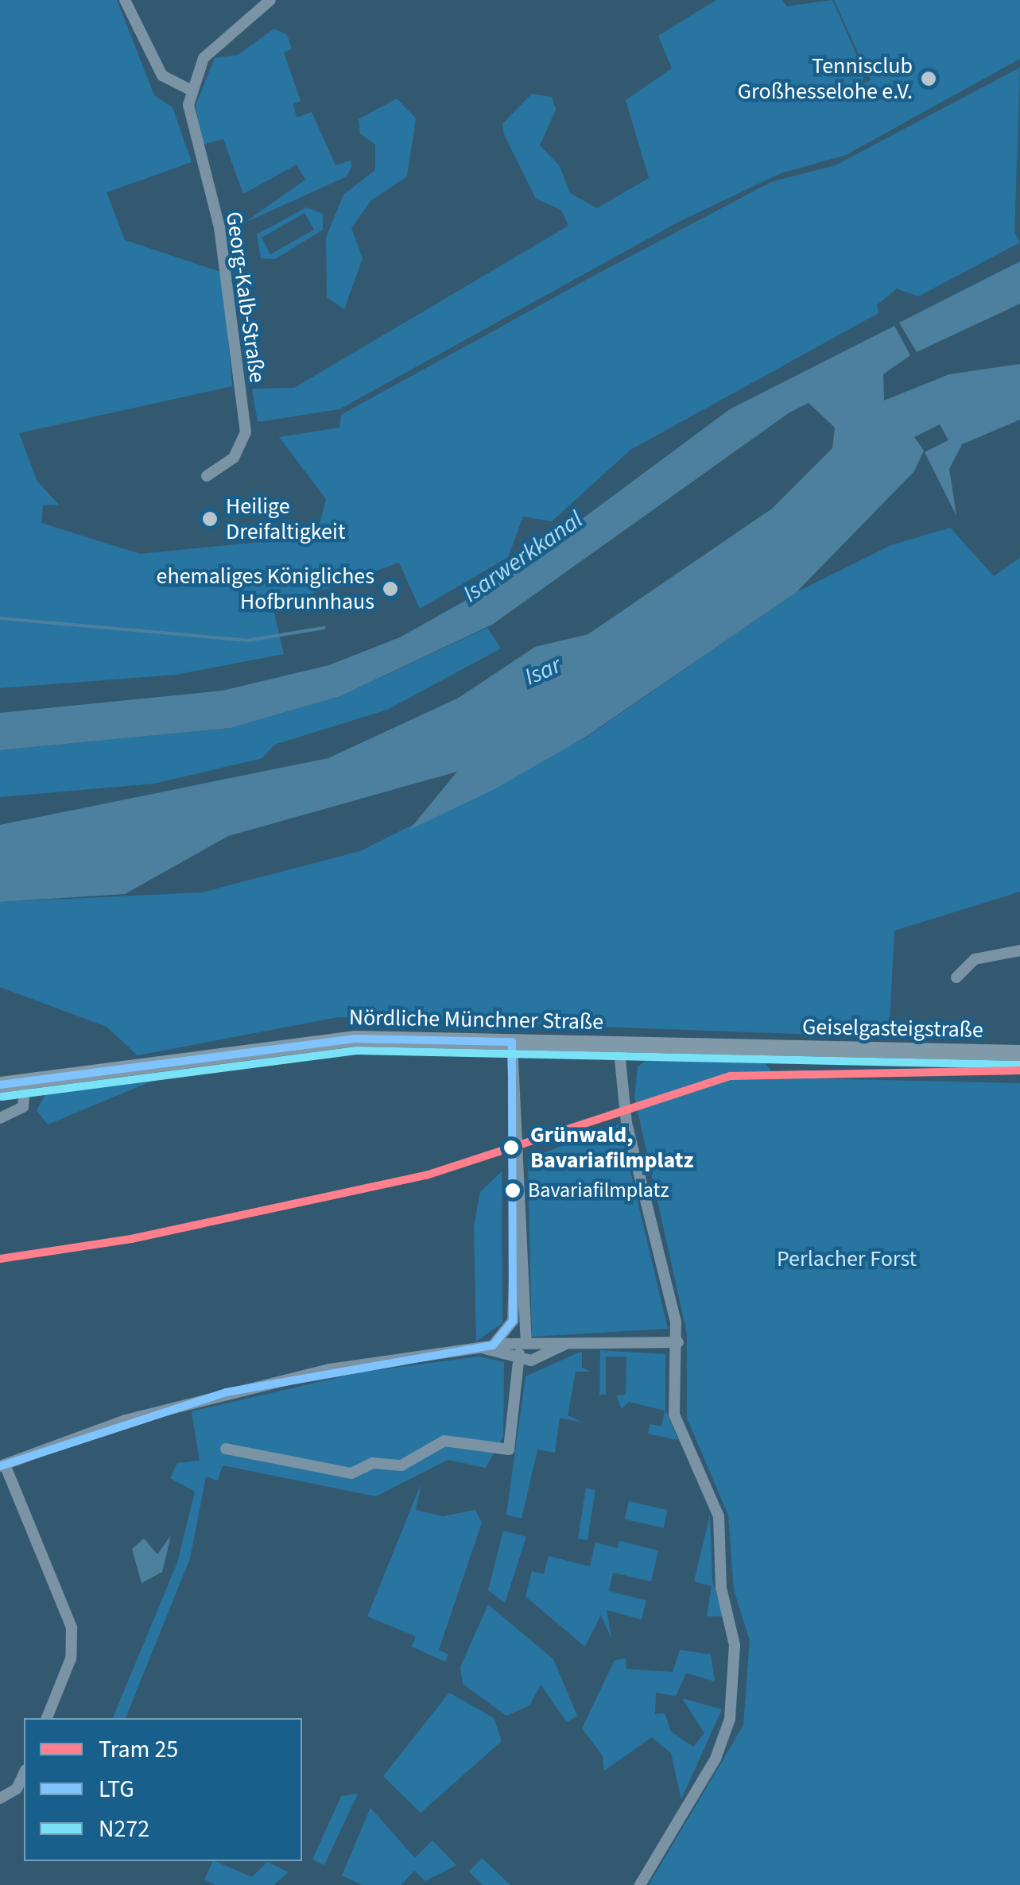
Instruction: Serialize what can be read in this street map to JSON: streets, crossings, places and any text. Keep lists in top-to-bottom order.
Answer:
{
  "streets": {
    "main road": ["Nördliche Münchner Straße", "Geiselgasteigstraße"],
    "street": ["Georg-Kalb-Straße"]
  },
  "crossings": [
    ["Nördliche Münchner Straße", "Geiselgasteigstraße"]
  ],
  "water": ["Isarwerkkanal", "Isar"],
  "parks": ["Perlacher Forst"],
  "places": [
    "Tennisclub Großhesselohe e.V.",
    "Heilige Dreifaltigkeit",
    "ehemaliges Königliches Hofbrunnhaus",
    "Grünwald, Bavariafilmplatz",
    "Bavariafilmplatz"
  ],
  "lines": ["transit line LTG", "transit line N272", "tram line 25"],
  "legend": ["Tram 25", "LTG", "N272"]
}
